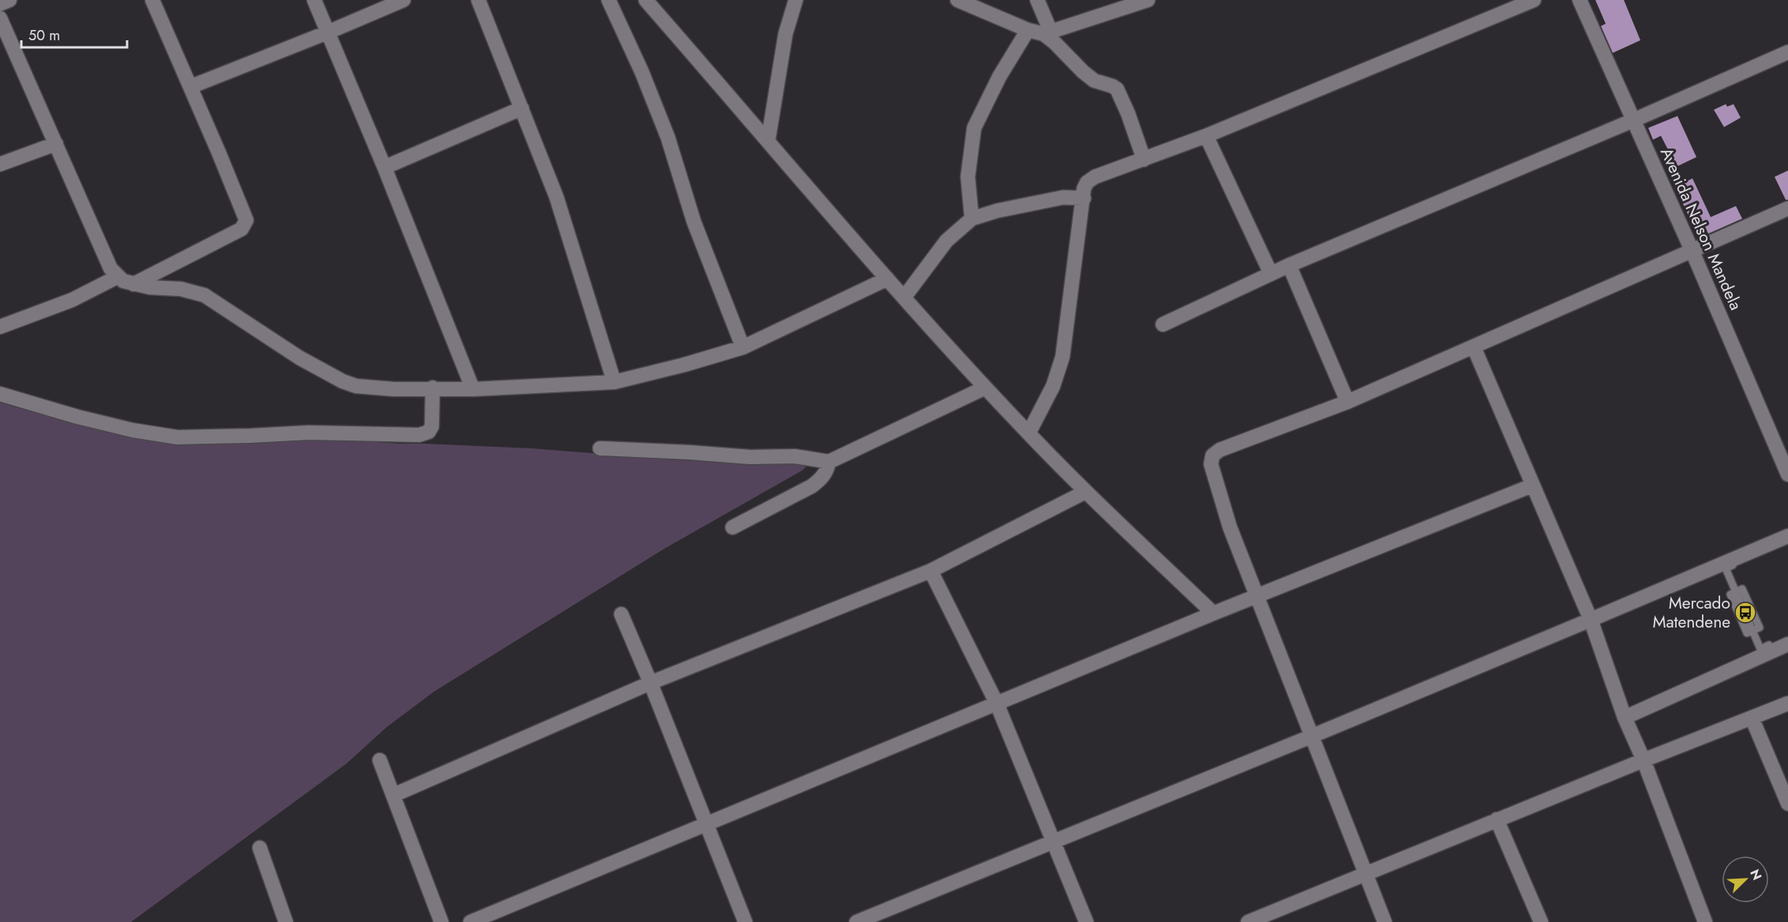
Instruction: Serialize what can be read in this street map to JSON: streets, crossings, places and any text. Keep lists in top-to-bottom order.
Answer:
{
  "streets": {
    "street": ["Avenida Nelson Mandela"]
  },
  "places": {
    "bus stop": ["Mercado Matendene"]
  },
  "scale_bar": "50 m",
  "north": "top right"
}
